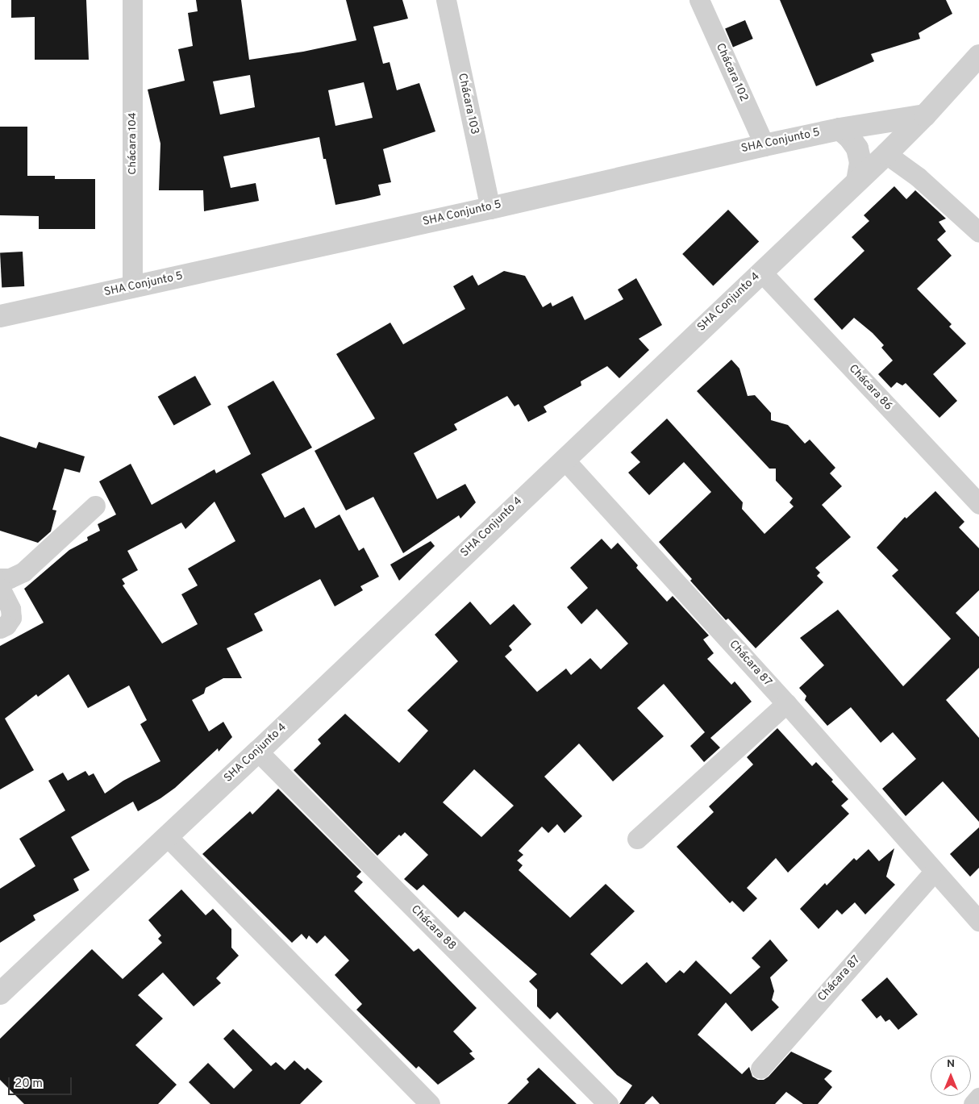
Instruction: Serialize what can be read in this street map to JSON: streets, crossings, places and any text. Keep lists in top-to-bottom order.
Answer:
{
  "streets": {
    "street": [
      "Chácara 102",
      "Chácara 103",
      "SHA Conjunto 5",
      "Chácara 104",
      "SHA Conjunto 4",
      "Chácara 86",
      "Chácara 87",
      "Chácara 88"
    ]
  },
  "crossings": [
    ["Chácara 102", "SHA Conjunto 5"],
    ["Chácara 103", "SHA Conjunto 5"],
    ["SHA Conjunto 5", "Chácara 104"],
    ["SHA Conjunto 5", "SHA Conjunto 4"],
    ["SHA Conjunto 4", "Chácara 86"],
    ["SHA Conjunto 4", "Chácara 87"],
    ["SHA Conjunto 4", "Chácara 88"]
  ],
  "scale_bar": "20 m",
  "north": "top"
}
